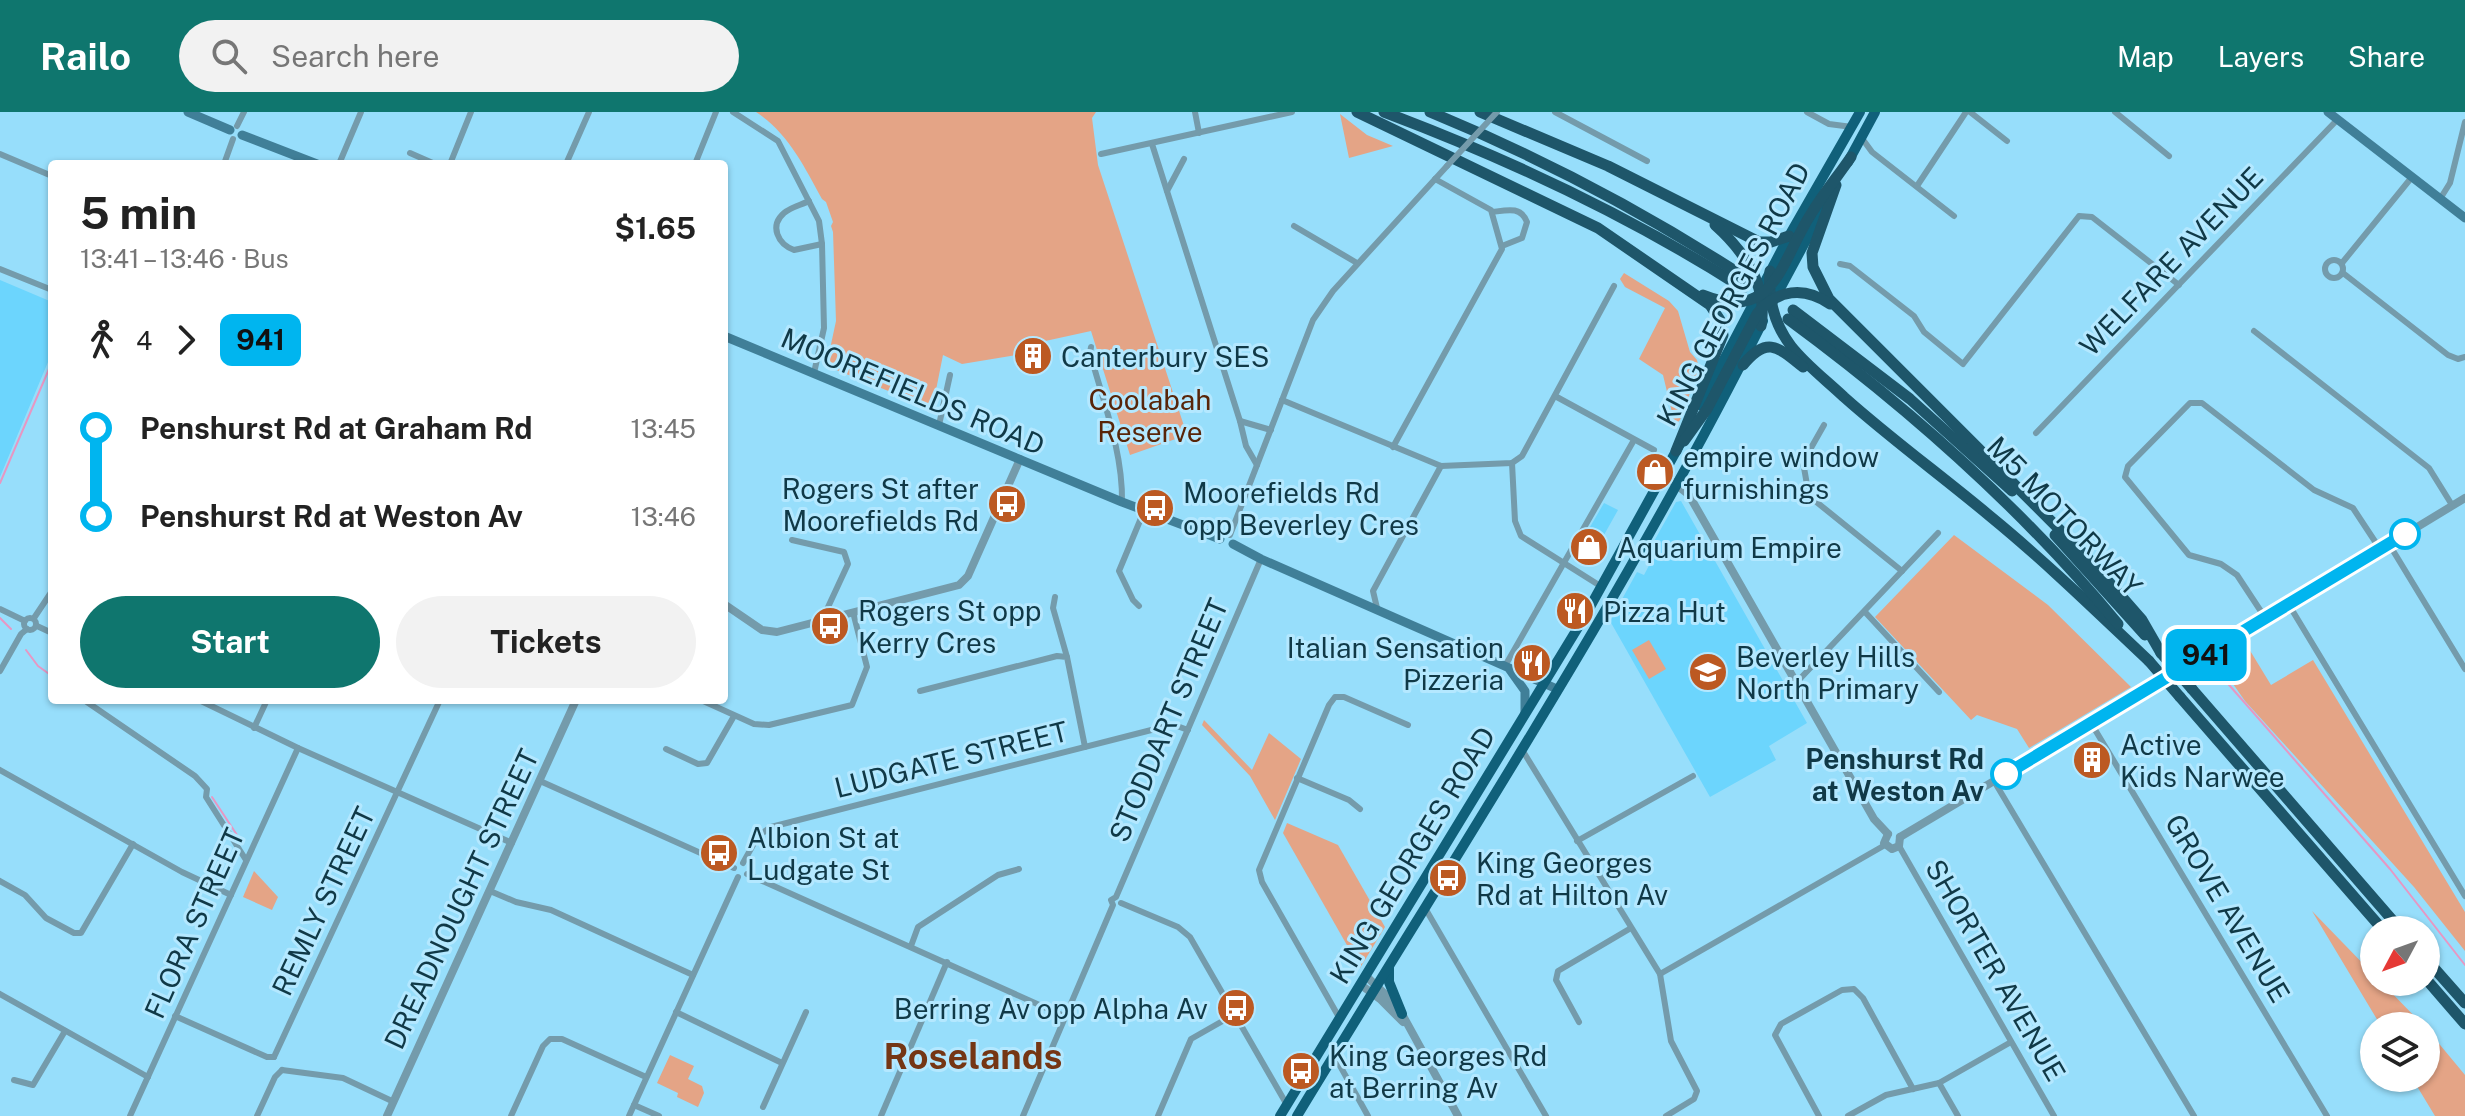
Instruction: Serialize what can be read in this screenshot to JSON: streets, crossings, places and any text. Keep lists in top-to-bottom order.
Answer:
{
  "streets": {
    "highway": ["KING GEORGES ROAD", "M5 MOTORWAY"],
    "main road": ["MOOREFIELDS ROAD"],
    "street": [
      "WELFARE AVENUE",
      "STODDART STREET",
      "LUDGATE STREET",
      "DREADNOUGHT STREET",
      "REMLY STREET",
      "GROVE AVENUE",
      "FLORA STREET",
      "SHORTER AVENUE"
    ]
  },
  "crossings": [
    ["KING GEORGES ROAD", "MOOREFIELDS ROAD"],
    ["MOOREFIELDS ROAD", "STODDART STREET"],
    ["STODDART STREET", "LUDGATE STREET"]
  ],
  "districts": ["Roselands"],
  "parks": ["Coolabah Reserve"],
  "places": {
    "building": ["Canterbury SES", "Active Kids Narwee"],
    "shop": ["empire window furnishings", "Aquarium Empire"],
    "bus stop": [
      "Rogers St after Moorefields Rd",
      "Moorefields Rd opp Beverley Cres",
      "Rogers St opp Kerry Cres",
      "Albion St at Ludgate St",
      "King Georges Rd at Hilton Av",
      "Berring Av opp Alpha Av",
      "King Georges Rd at Berring Av"
    ],
    "restaurant": ["Pizza Hut", "Italian Sensation Pizzeria"],
    "school or university": ["Beverley Hills North Primary"],
    "other": ["Penshurst Rd at Weston Av"]
  },
  "lines": ["bus line 941"],
  "north": "bottom left",
  "page": {
    "header": "Railo",
    "search": "Search here",
    "nav": ["Map", "Layers", "Share"],
    "on_map": "941",
    "heading": ["5 min", "13:41 – 13:46 · Bus", "$1.65"],
    "legs": ["4", "941"],
    "list": [
      {
        "name": "Penshurst Rd at Graham Rd",
        "value": "13:45"
      },
      {
        "name": "Penshurst Rd at Weston Av",
        "value": "13:46"
      }
    ],
    "buttons": ["Start", "Tickets"]
  }
}
